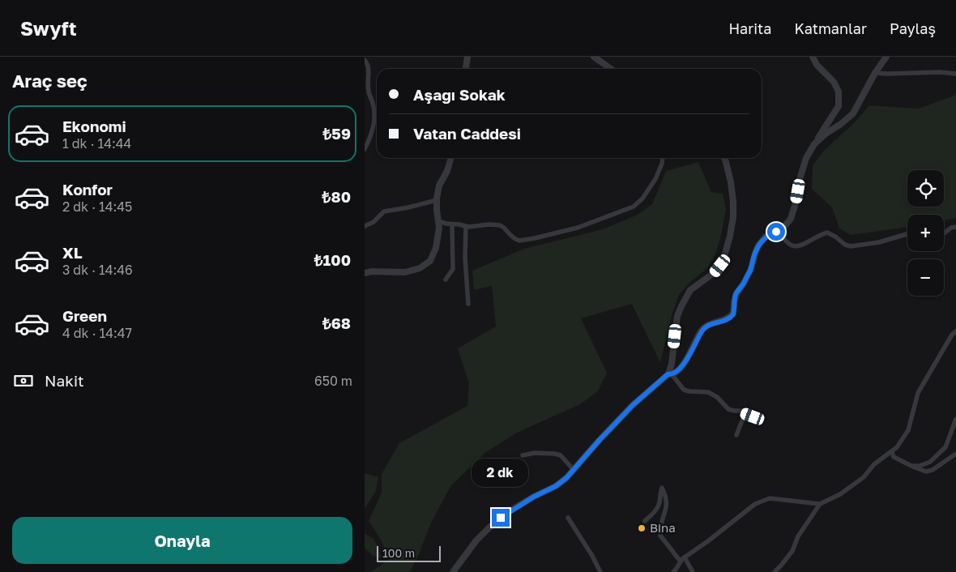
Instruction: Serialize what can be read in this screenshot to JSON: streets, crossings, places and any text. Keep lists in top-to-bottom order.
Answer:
{
  "places": ["Bina"],
  "scale_bar": "100 m",
  "page": {
    "header": "Swyft",
    "nav": ["Harita", "Katmanlar", "Paylaş"],
    "heading": "Araç seç",
    "banner": ["Aşağı Sokak", "Vatan Caddesi"],
    "list": [
      {
        "name": "Ekonomi",
        "note": "1 dk · 14:44",
        "value": "₺59"
      },
      {
        "name": "Konfor",
        "note": "2 dk · 14:45",
        "value": "₺80"
      },
      {
        "name": "XL",
        "note": "3 dk · 14:46",
        "value": "₺100"
      },
      {
        "name": "Green",
        "note": "4 dk · 14:47",
        "value": "₺68"
      }
    ],
    "map_buttons": ["+", "−"],
    "pay": ["Nakit", "650 m"],
    "bubble": "2 dk",
    "buttons": "Onayla",
    "scale": "100 m"
  }
}
